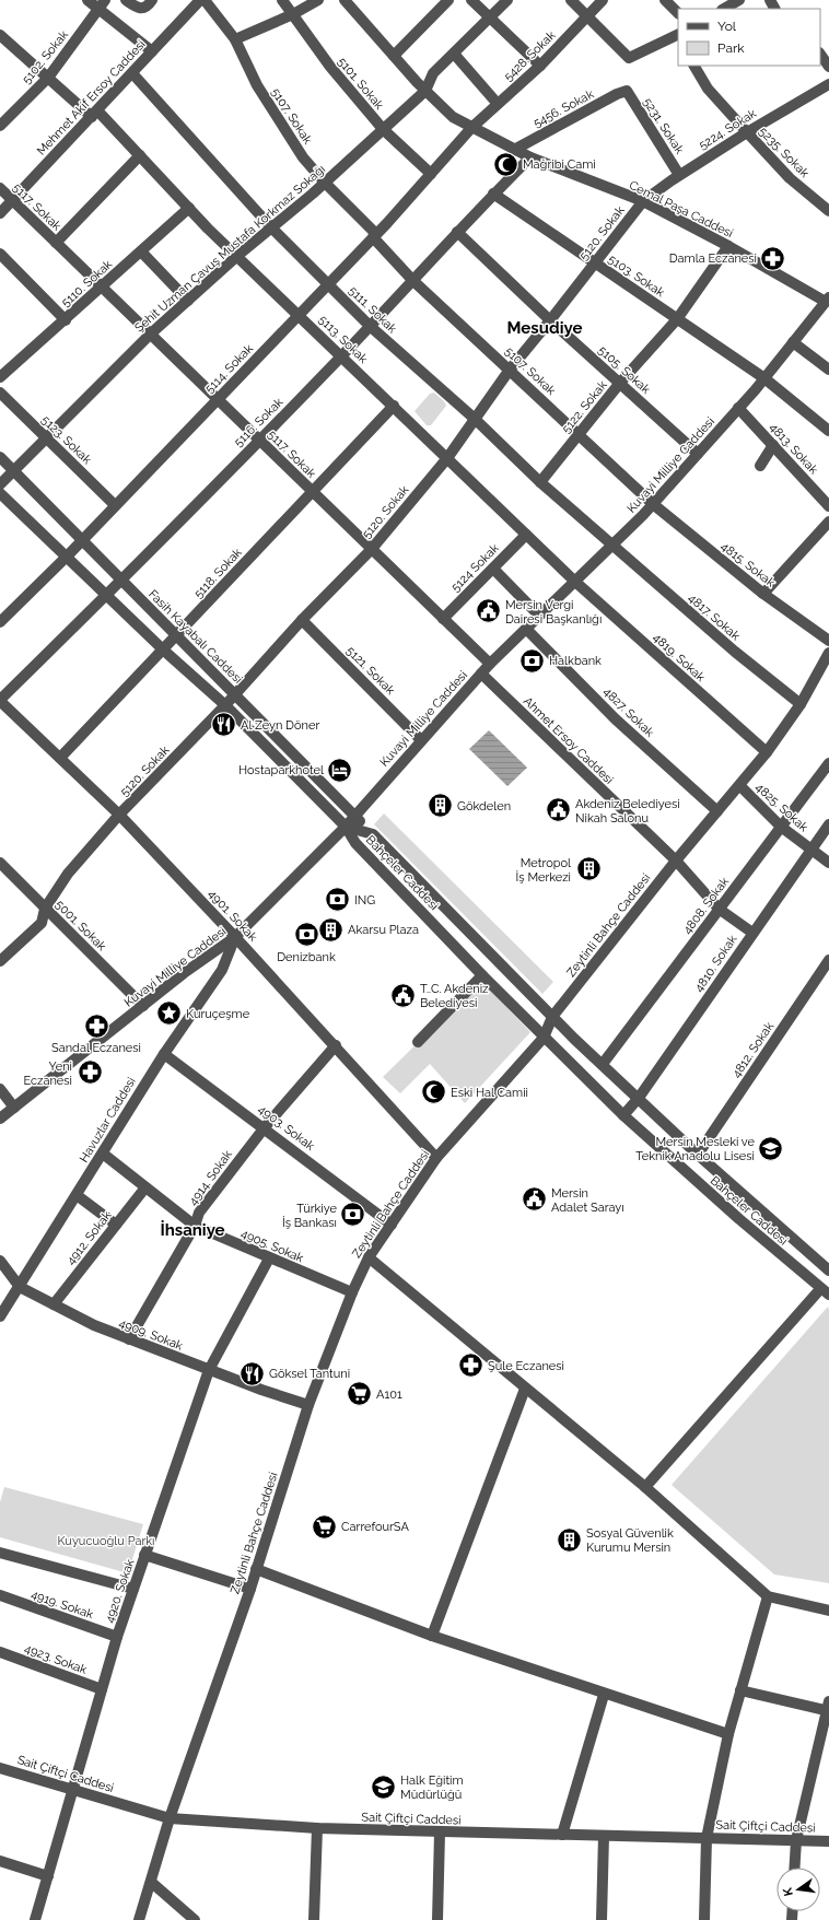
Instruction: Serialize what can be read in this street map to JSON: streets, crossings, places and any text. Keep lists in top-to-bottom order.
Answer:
{
  "streets": {
    "street": [
      "5428. Sokak",
      "5102. Sokak",
      "5101. Sokak",
      "Mehmet Akif Ersoy Caddesi",
      "5456. Sokak",
      "5107. Sokak",
      "5231. Sokak",
      "5224. Sokak",
      "5235. Sokak",
      "5117. Sokak",
      "Cemal Paşa Caddesi",
      "5120. Sokak",
      "Şehit Uzman Çavuş Mustafa Korkmaz Sokağı",
      "5103. Sokak",
      "5110. Sokak",
      "5111. Sokak",
      "5113. Sokak",
      "5114. Sokak",
      "5105. Sokak",
      "5122. Sokak",
      "5116. Sokak",
      "5123. Sokak",
      "4813. Sokak",
      "Kuvayi Milliye Caddesi",
      "4815. Sokak",
      "5124 Sokak",
      "5118. Sokak",
      "4817. Sokak",
      "Fasih Kayabalı Caddesi",
      "4819. Sokak",
      "5121. Sokak",
      "4827. Sokak",
      "Ahmet Ersoy Caddesi",
      "4825. Sokak",
      "Bahçeler Caddesi",
      "4808. Sokak",
      "4901. Sokak",
      "5001. Sokak",
      "Zeytinli Bahçe Caddesi",
      "4810. Sokak",
      "4812. Sokak",
      "Havuzlar Caddesi",
      "4903. Sokak",
      "4914. Sokak",
      "4912. Sokak",
      "4905. Sokak",
      "4909. Sokak",
      "4920. Sokak",
      "4919. Sokak",
      "4923. Sokak",
      "Sait Çiftçi Caddesi"
    ]
  },
  "crossings": [
    ["5428. Sokak", "Cemal Paşa Caddesi"],
    ["5428. Sokak", "5114. Sokak"],
    ["5102. Sokak", "5113. Sokak"],
    ["5101. Sokak", "Şehit Uzman Çavuş Mustafa Korkmaz Sokağı"],
    ["5101. Sokak", "5114. Sokak"],
    ["Mehmet Akif Ersoy Caddesi", "5117. Sokak"],
    ["Mehmet Akif Ersoy Caddesi", "5111. Sokak"],
    ["Mehmet Akif Ersoy Caddesi", "5113. Sokak"],
    ["5456. Sokak", "5231. Sokak"],
    ["5456. Sokak", "Cemal Paşa Caddesi"],
    ["5107. Sokak", "5120. Sokak"],
    ["5107. Sokak", "Şehit Uzman Çavuş Mustafa Korkmaz Sokağı"],
    ["5107. Sokak", "5114. Sokak"],
    ["5107. Sokak", "5122. Sokak"],
    ["5107. Sokak", "5116. Sokak"],
    ["5107. Sokak", "Kuvayi Milliye Caddesi"],
    ["5107. Sokak", "4815. Sokak"],
    ["5231. Sokak", "5224. Sokak"],
    ["5224. Sokak", "5235. Sokak"],
    ["5224. Sokak", "Cemal Paşa Caddesi"],
    ["5224. Sokak", "5120. Sokak"],
    ["5117. Sokak", "5120. Sokak"],
    ["5117. Sokak", "Şehit Uzman Çavuş Mustafa Korkmaz Sokağı"],
    ["5117. Sokak", "5110. Sokak"],
    ["5117. Sokak", "5114. Sokak"],
    ["5117. Sokak", "5116. Sokak"],
    ["5117. Sokak", "Kuvayi Milliye Caddesi"],
    ["5117. Sokak", "5124 Sokak"],
    ["5117. Sokak", "5118. Sokak"],
    ["Cemal Paşa Caddesi", "5120. Sokak"],
    ["Cemal Paşa Caddesi", "Şehit Uzman Çavuş Mustafa Korkmaz Sokağı"],
    ["Cemal Paşa Caddesi", "5114. Sokak"],
    ["Cemal Paşa Caddesi", "5122. Sokak"],
    ["Cemal Paşa Caddesi", "5116. Sokak"],
    ["Cemal Paşa Caddesi", "Kuvayi Milliye Caddesi"],
    ["5120. Sokak", "5103. Sokak"],
    ["5120. Sokak", "5111. Sokak"],
    ["5120. Sokak", "5113. Sokak"],
    ["5120. Sokak", "5105. Sokak"],
    ["5120. Sokak", "Fasih Kayabalı Caddesi"],
    ["5120. Sokak", "5121. Sokak"],
    ["5120. Sokak", "4901. Sokak"],
    ["5120. Sokak", "5001. Sokak"],
    ["Şehit Uzman Çavuş Mustafa Korkmaz Sokağı", "5111. Sokak"],
    ["Şehit Uzman Çavuş Mustafa Korkmaz Sokağı", "5113. Sokak"],
    ["Şehit Uzman Çavuş Mustafa Korkmaz Sokağı", "5123. Sokak"],
    ["Şehit Uzman Çavuş Mustafa Korkmaz Sokağı", "Fasih Kayabalı Caddesi"],
    ["5103. Sokak", "5122. Sokak"],
    ["5103. Sokak", "5116. Sokak"],
    ["5103. Sokak", "Kuvayi Milliye Caddesi"],
    ["5110. Sokak", "5113. Sokak"],
    ["5111. Sokak", "5114. Sokak"],
    ["5111. Sokak", "5122. Sokak"],
    ["5111. Sokak", "5116. Sokak"],
    ["5111. Sokak", "Kuvayi Milliye Caddesi"],
    ["5111. Sokak", "4817. Sokak"],
    ["5113. Sokak", "5114. Sokak"],
    ["5113. Sokak", "5116. Sokak"],
    ["5113. Sokak", "Kuvayi Milliye Caddesi"],
    ["5113. Sokak", "5124 Sokak"],
    ["5113. Sokak", "5118. Sokak"],
    ["5113. Sokak", "4819. Sokak"],
    ["5114. Sokak", "5123. Sokak"],
    ["5114. Sokak", "Fasih Kayabalı Caddesi"],
    ["5105. Sokak", "5122. Sokak"],
    ["5105. Sokak", "5116. Sokak"],
    ["5105. Sokak", "Kuvayi Milliye Caddesi"],
    ["5116. Sokak", "Fasih Kayabalı Caddesi"],
    ["5116. Sokak", "4901. Sokak"],
    ["4813. Sokak", "Kuvayi Milliye Caddesi"],
    ["Kuvayi Milliye Caddesi", "4815. Sokak"],
    ["Kuvayi Milliye Caddesi", "4817. Sokak"],
    ["Kuvayi Milliye Caddesi", "Fasih Kayabalı Caddesi"],
    ["Kuvayi Milliye Caddesi", "4819. Sokak"],
    ["Kuvayi Milliye Caddesi", "5121. Sokak"],
    ["Kuvayi Milliye Caddesi", "4827. Sokak"],
    ["Kuvayi Milliye Caddesi", "Ahmet Ersoy Caddesi"],
    ["Kuvayi Milliye Caddesi", "Bahçeler Caddesi"],
    ["Kuvayi Milliye Caddesi", "4901. Sokak"],
    ["Kuvayi Milliye Caddesi", "5001. Sokak"],
    ["Kuvayi Milliye Caddesi", "Havuzlar Caddesi"],
    ["5118. Sokak", "Fasih Kayabalı Caddesi"],
    ["5118. Sokak", "4901. Sokak"],
    ["4817. Sokak", "Zeytinli Bahçe Caddesi"],
    ["Fasih Kayabalı Caddesi", "Bahçeler Caddesi"],
    ["4819. Sokak", "Zeytinli Bahçe Caddesi"],
    ["4827. Sokak", "Zeytinli Bahçe Caddesi"],
    ["Ahmet Ersoy Caddesi", "4808. Sokak"],
    ["Ahmet Ersoy Caddesi", "Zeytinli Bahçe Caddesi"],
    ["Ahmet Ersoy Caddesi", "4810. Sokak"],
    ["4825. Sokak", "4808. Sokak"],
    ["4825. Sokak", "Zeytinli Bahçe Caddesi"],
    ["4825. Sokak", "4810. Sokak"],
    ["Bahçeler Caddesi", "4808. Sokak"],
    ["Bahçeler Caddesi", "Zeytinli Bahçe Caddesi"],
    ["Bahçeler Caddesi", "4810. Sokak"],
    ["Bahçeler Caddesi", "4812. Sokak"],
    ["4901. Sokak", "Zeytinli Bahçe Caddesi"],
    ["4901. Sokak", "Havuzlar Caddesi"],
    ["4901. Sokak", "4914. Sokak"],
    ["Zeytinli Bahçe Caddesi", "4903. Sokak"],
    ["Zeytinli Bahçe Caddesi", "4905. Sokak"],
    ["Zeytinli Bahçe Caddesi", "4909. Sokak"],
    ["Zeytinli Bahçe Caddesi", "Sait Çiftçi Caddesi"],
    ["Havuzlar Caddesi", "4903. Sokak"],
    ["Havuzlar Caddesi", "4905. Sokak"],
    ["Havuzlar Caddesi", "4909. Sokak"],
    ["4903. Sokak", "4914. Sokak"],
    ["4914. Sokak", "4905. Sokak"],
    ["4914. Sokak", "4909. Sokak"],
    ["4912. Sokak", "4905. Sokak"],
    ["4912. Sokak", "4909. Sokak"],
    ["4905. Sokak", "4920. Sokak"],
    ["4909. Sokak", "4920. Sokak"],
    ["4920. Sokak", "4919. Sokak"],
    ["4920. Sokak", "4923. Sokak"],
    ["4920. Sokak", "Sait Çiftçi Caddesi"]
  ],
  "districts": ["Mesudiye", "İhsaniye"],
  "parks": ["Kuyucuoğlu Parkı"],
  "places": {
    "mosque": ["Mağribi Cami", "Eski Hal Camii"],
    "pharmacy": [
      "Damla Eczanesi",
      "Sandal Eczanesi",
      "Yeni Eczanesi",
      "Şule Eczanesi"
    ],
    "public building": [
      "Mersin Vergi Dairesi Başkanlığı",
      "Akdeniz Belediyesi Nikah Salonu",
      "T..C. Akdeniz Belediyesi",
      "Mersin Adalet Sarayı"
    ],
    "bank": [
      "Halkbank",
      "ING",
      "Denizbank",
      "Türkiye İş Bankası"
    ],
    "restaurant": ["Al Zeyn Döner", "Göksel Tantuni"],
    "hotel": ["Hostaparkhotel"],
    "building": [
      "Gökdelen",
      "Metropol İş Merkezi",
      "Akarsu Plaza",
      "Sosyal Güvenlik Kurumu Mersin"
    ],
    "place": ["Kuruçeşme"],
    "school or university": ["Mersin Mesleki ve Teknik Anadolu Lisesi", "Halk Eğitim Müdürlüğü"],
    "supermarket": ["A101", "CarrefourSA"]
  },
  "legend": ["Yol", "Park"],
  "north": "left"
}
